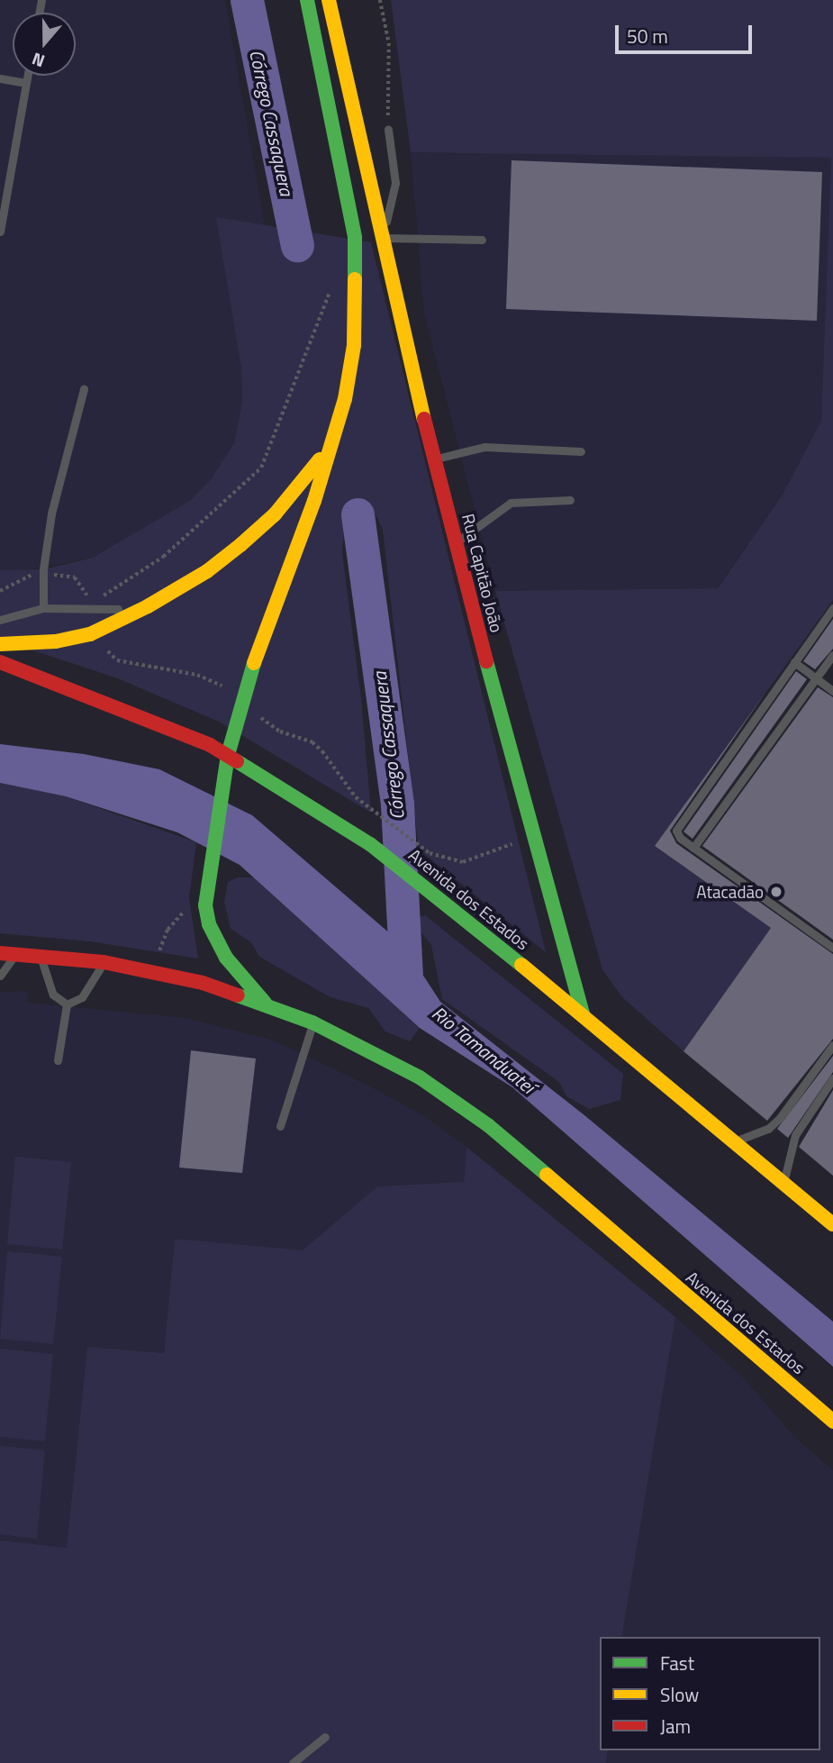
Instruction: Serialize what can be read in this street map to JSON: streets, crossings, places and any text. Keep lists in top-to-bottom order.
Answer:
{
  "streets": {
    "highway": ["Rua Capitão João", "Avenida dos Estados"]
  },
  "crossings": [
    ["Rua Capitão João", "Avenida dos Estados"]
  ],
  "water": ["Córrego Cassaquera", "Rio Tamanduateí"],
  "places": ["Atacadão"],
  "legend": ["Fast", "Slow", "Jam"],
  "scale_bar": "50 m",
  "north": "bottom"
}
